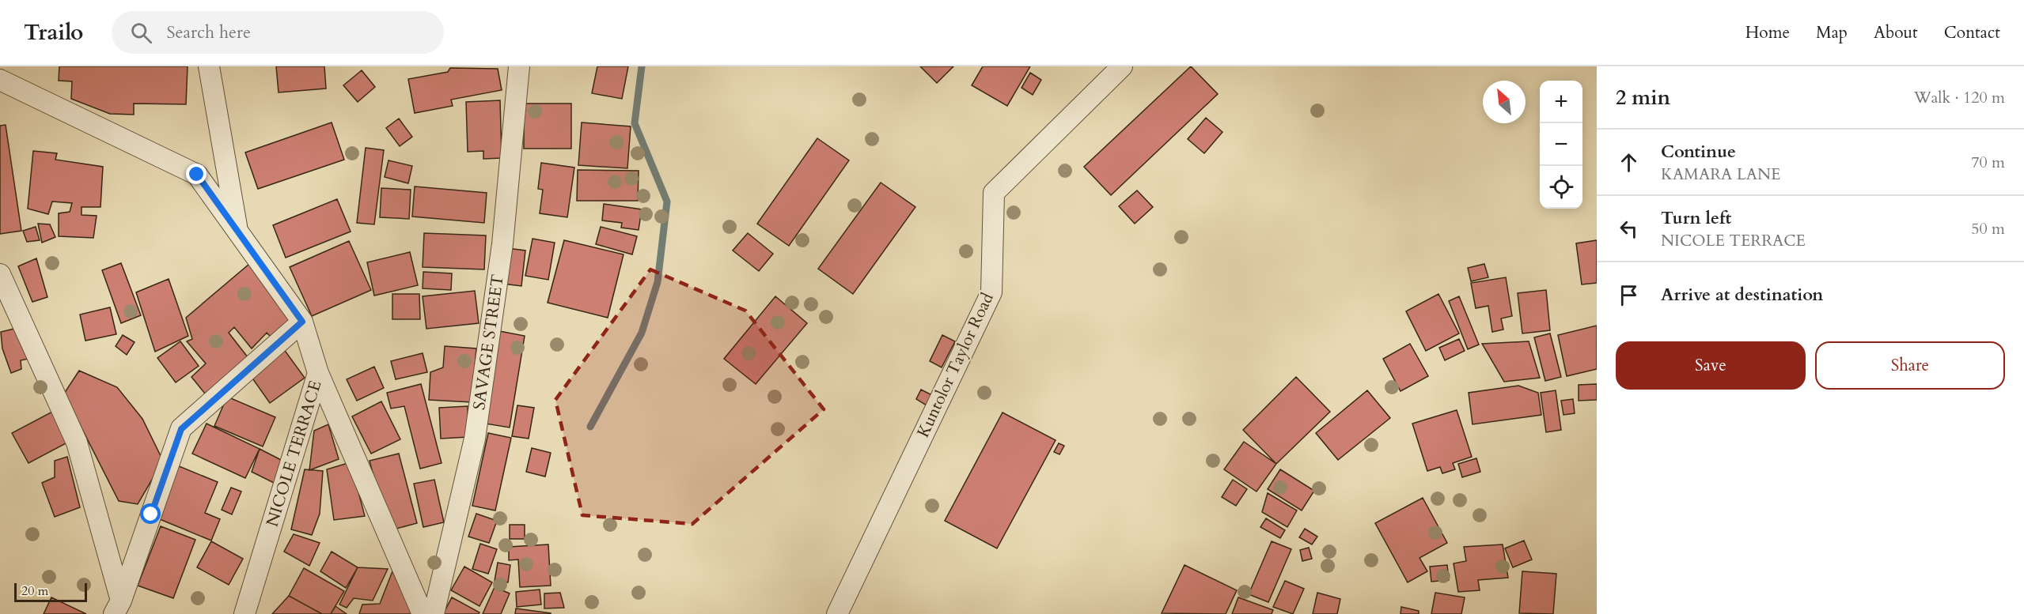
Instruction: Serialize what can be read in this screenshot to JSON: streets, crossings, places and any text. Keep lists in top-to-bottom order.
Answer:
{
  "streets": {
    "street": ["SAVAGE STREET", "Kuntolor Taylor Road", "NICOLE TERRACE"]
  },
  "scale_bar": "20 m",
  "north": "top left",
  "page": {
    "header": "Trailo",
    "search": "Search here",
    "nav": [
      "Home",
      "Map",
      "About",
      "Contact"
    ],
    "heading": ["2 min", "Walk · 120 m"],
    "map_buttons": ["+", "−"],
    "list": [
      ["Continue", "KAMARA LANE", "70 m"],
      ["Turn left", "NICOLE TERRACE", "50 m"],
      "Arrive at destination"
    ],
    "buttons": ["Save", "Share"],
    "scale": "20 m"
  }
}
